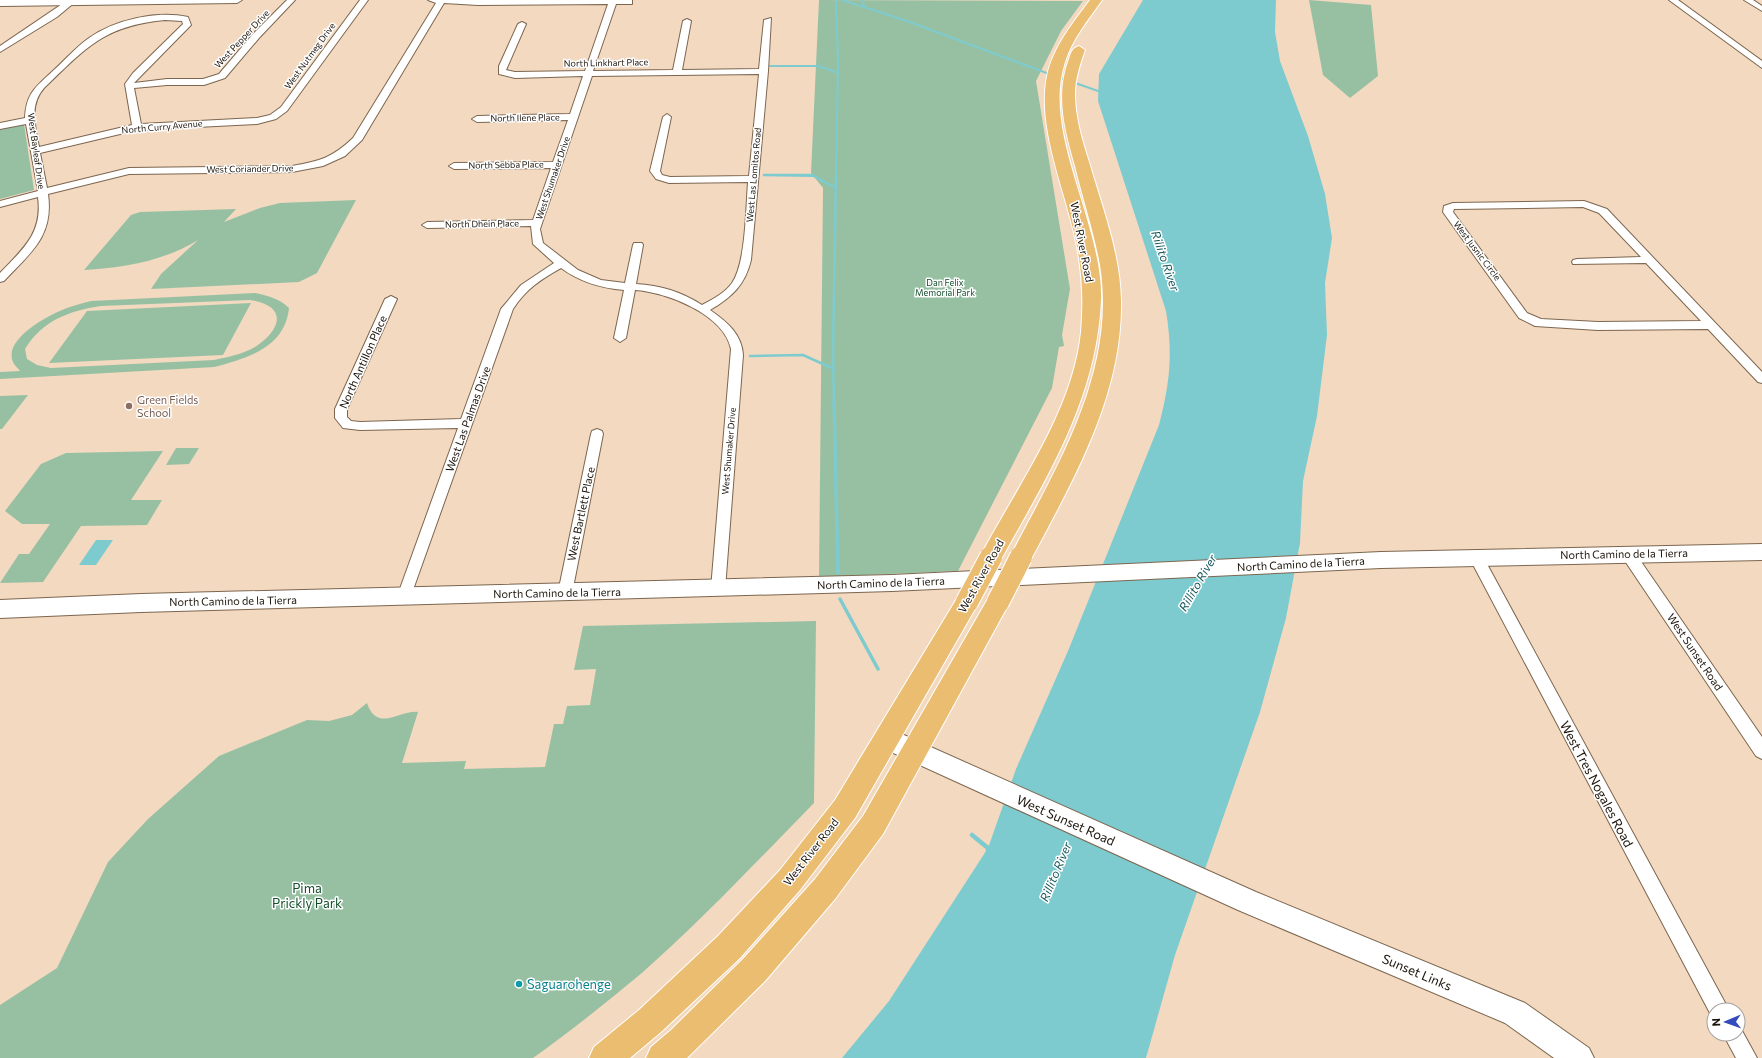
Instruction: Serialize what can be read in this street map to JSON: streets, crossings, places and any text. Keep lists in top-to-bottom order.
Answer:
{
  "streets": {
    "main road": ["West River Road"],
    "street": [
      "West Pepper Drive",
      "West Nutmeg Drive",
      "North Linkhart Place",
      "North Ilene Place",
      "North Curry Avenue",
      "West Bayleaf Drive",
      "North Sebba Place",
      "West Coriander Drive",
      "West Las Lomitos Road",
      "West Shumaker Drive",
      "North Dhein Place",
      "West Jusnic Circle",
      "North Antillon Place",
      "West Las Palmas Drive",
      "West Bartlett Place",
      "North Camino de la Tierra",
      "West Sunset Road",
      "West Tres Nogales Road",
      "Sunset Links"
    ]
  },
  "crossings": [
    ["West Nutmeg Drive", "North Curry Avenue"],
    ["North Linkhart Place", "West Las Lomitos Road"],
    ["North Linkhart Place", "West Shumaker Drive"],
    ["North Ilene Place", "West Shumaker Drive"],
    ["North Curry Avenue", "West Bayleaf Drive"],
    ["West Bayleaf Drive", "West Coriander Drive"],
    ["North Sebba Place", "West Shumaker Drive"],
    ["West Las Lomitos Road", "West Shumaker Drive"],
    ["West Shumaker Drive", "North Dhein Place"],
    ["West Shumaker Drive", "West Las Palmas Drive"],
    ["West Shumaker Drive", "North Camino de la Tierra"],
    ["West River Road", "West Sunset Road"],
    ["North Antillon Place", "West Las Palmas Drive"],
    ["West Las Palmas Drive", "North Camino de la Tierra"],
    ["West Bartlett Place", "North Camino de la Tierra"],
    ["North Camino de la Tierra", "West Sunset Road"],
    ["North Camino de la Tierra", "West Tres Nogales Road"],
    ["West Sunset Road", "Sunset Links"]
  ],
  "water": ["Rillito River"],
  "parks": ["Dan Felix Memorial Park", "Pima Prickly Park"],
  "places": ["Green Fields School", "Saguarohenge"],
  "north": "left"
}
